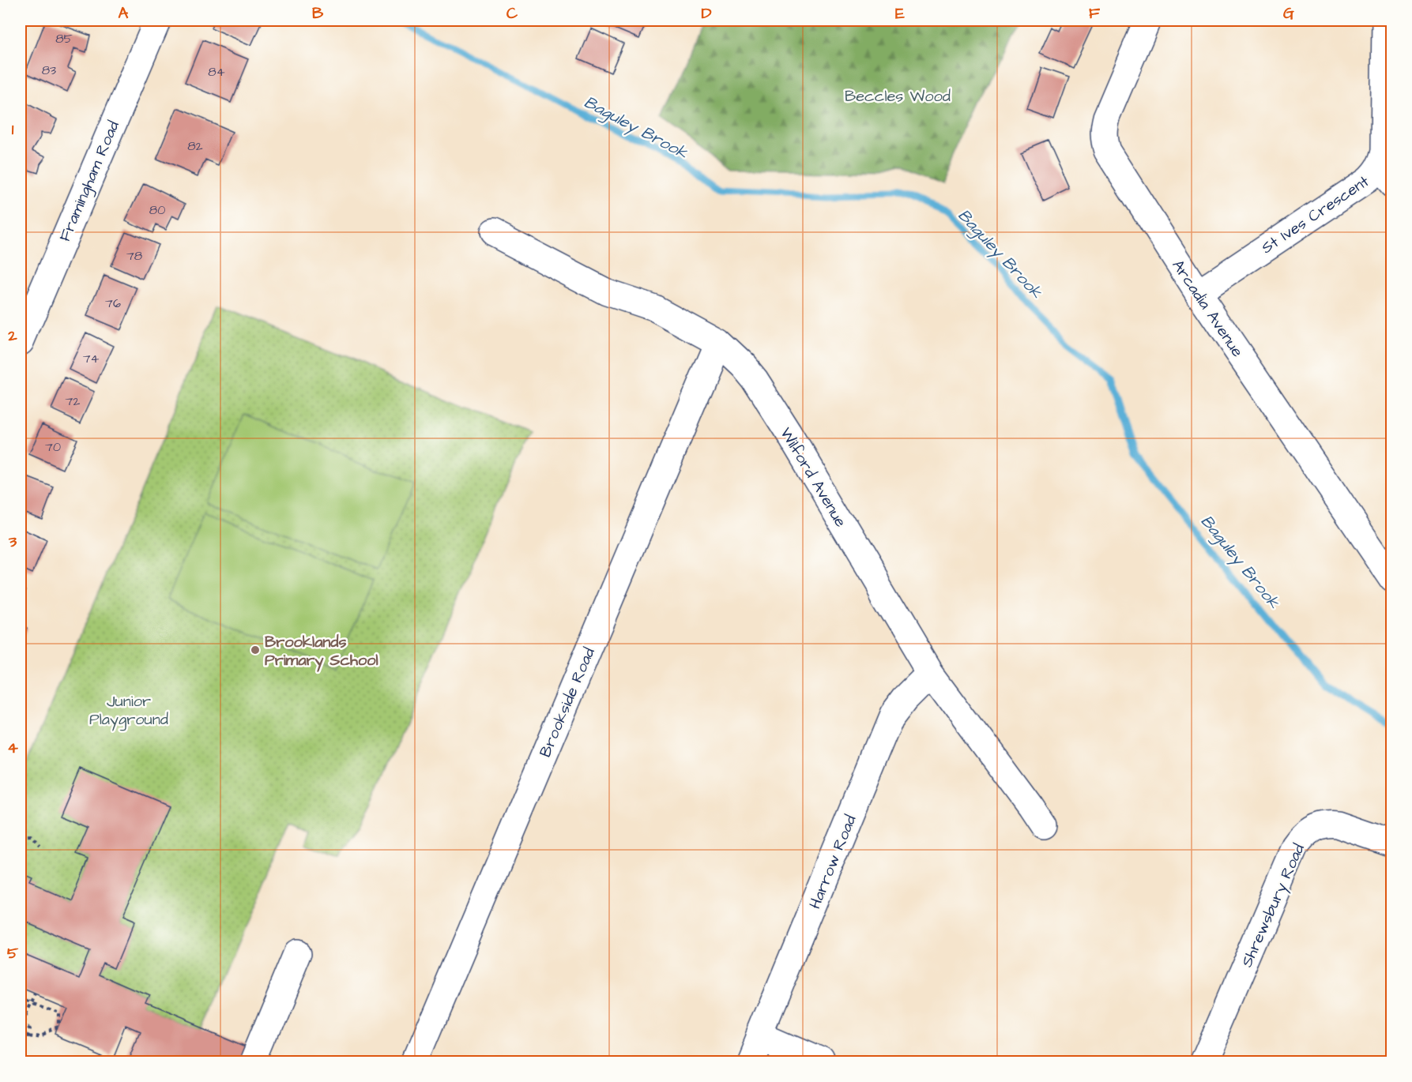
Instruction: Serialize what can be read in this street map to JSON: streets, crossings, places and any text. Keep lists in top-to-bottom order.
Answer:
{
  "streets": {
    "street": [
      "Framingham Road",
      "St Ives Crescent",
      "Arcadia Avenue",
      "Wilford Avenue",
      "Brookside Road",
      "Harrow Road",
      "Shrewsbury Road"
    ]
  },
  "crossings": [
    ["St Ives Crescent", "Arcadia Avenue"],
    ["Wilford Avenue", "Brookside Road"],
    ["Wilford Avenue", "Harrow Road"]
  ],
  "water": ["Baguley Brook"],
  "parks": ["Beccles Wood", "Junior Playground"],
  "places": ["Brooklands Primary School"],
  "house_numbers": [
    "85",
    "83",
    "84",
    "82",
    "80",
    "78",
    "76",
    "74",
    "72",
    "70"
  ],
  "grid": {
    "columns": [
      "A",
      "B",
      "C",
      "D",
      "E",
      "F",
      "G"
    ],
    "rows": [
      "1",
      "2",
      "3",
      "4",
      "5"
    ]
  }
}
